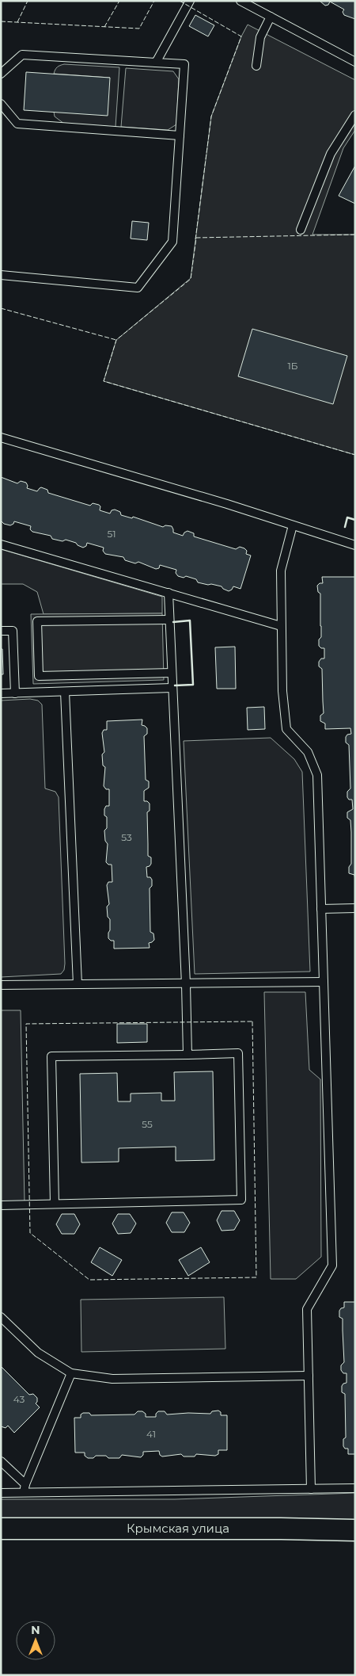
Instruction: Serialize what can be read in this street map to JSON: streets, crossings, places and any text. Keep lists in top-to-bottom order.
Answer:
{
  "streets": {
    "street": ["Крымская улица"]
  },
  "house_numbers": [
    "1Б",
    "51",
    "53",
    "55",
    "43",
    "41"
  ],
  "north": "top"
}
